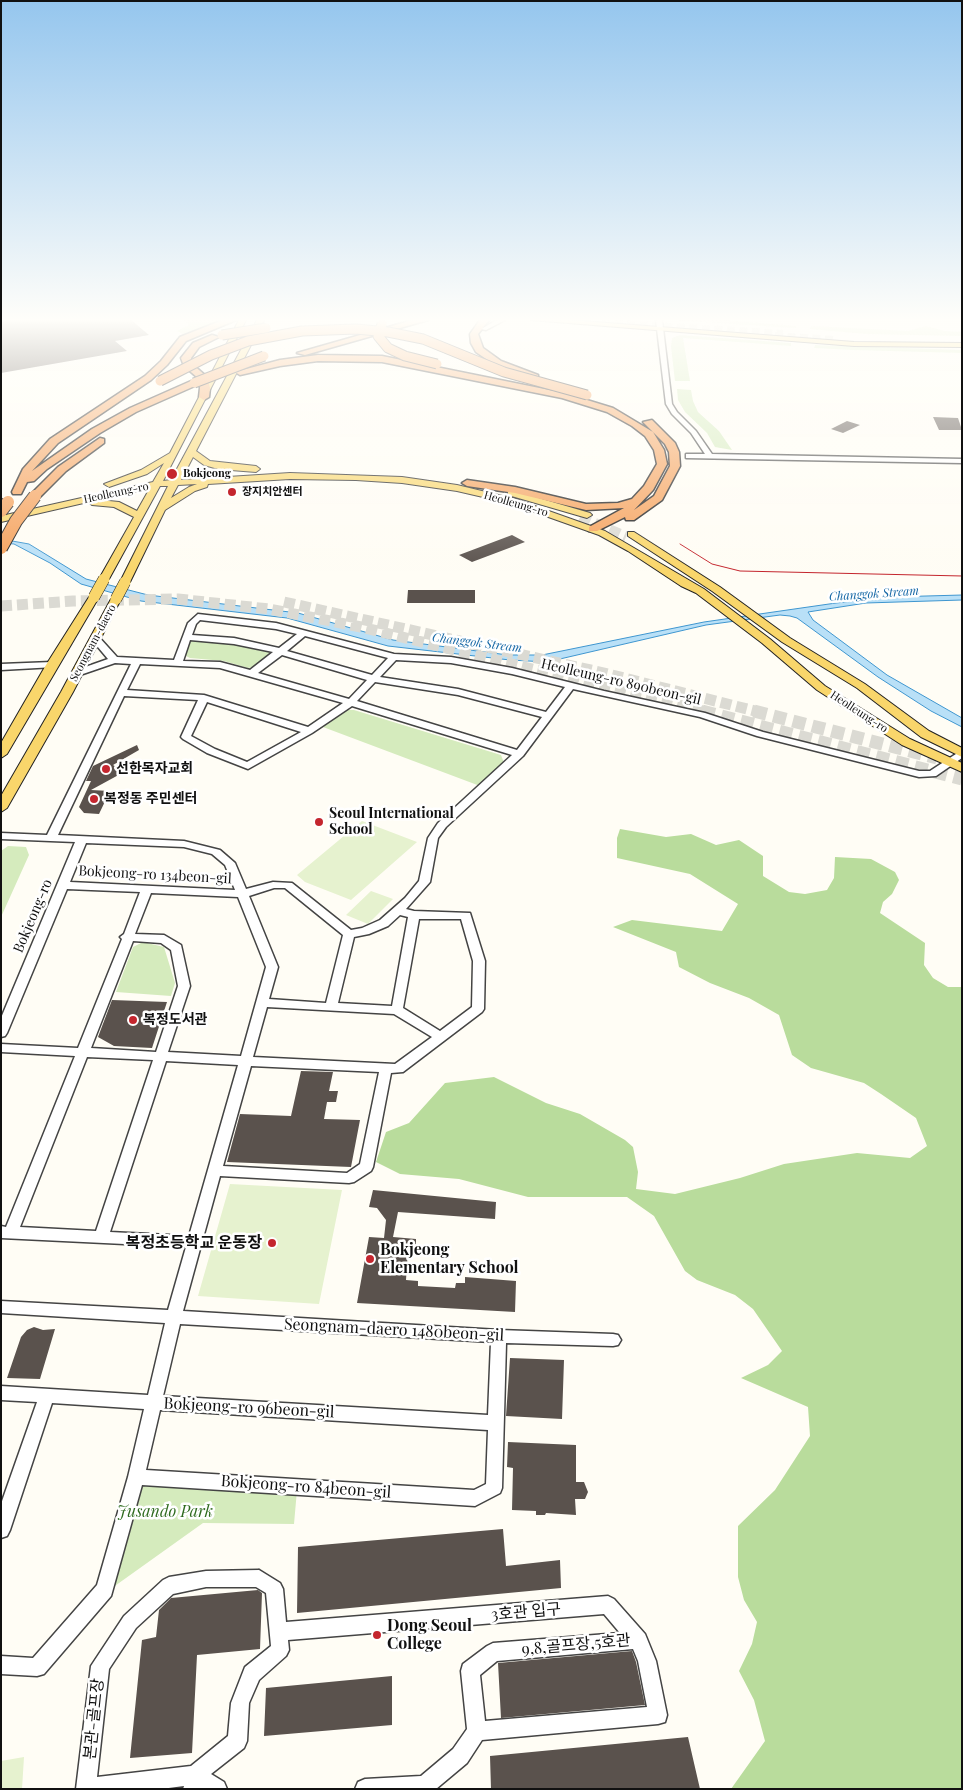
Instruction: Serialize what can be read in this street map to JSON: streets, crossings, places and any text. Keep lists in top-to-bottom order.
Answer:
{
  "streets": {
    "main road": ["Heolleung-ro", "Seongnam-daero"],
    "street": [
      "Heolleung-ro 890beon-gil",
      "Bokjeong-ro 134beon-gil",
      "Bokjeong-ro",
      "Seongnam-daero 1480beon-gil",
      "Bokjeong-ro 96beon-gil",
      "Bokjeong-ro 84beon-gil",
      "3호관 입구",
      "9,8,골프장,5호관",
      "본관-골프장"
    ]
  },
  "crossings": [
    ["Heolleung-ro", "Seongnam-daero"],
    ["Heolleung-ro", "Heolleung-ro 890beon-gil"],
    ["Bokjeong-ro 134beon-gil", "Bokjeong-ro"],
    ["Bokjeong-ro 96beon-gil", "Bokjeong-ro 84beon-gil"],
    ["3호관 입구", "9,8,골프장,5호관"],
    ["3호관 입구", "본관-골프장"]
  ],
  "water": ["Changgok Stream"],
  "parks": ["Jusando Park"],
  "places": [
    "Bokjeong",
    "장지치안센터",
    "선한목자교회",
    "복정동 주민센터",
    "Seoul International School",
    "복정도서관",
    "복정초등학교 운동장",
    "Bokjeong Elementary School",
    "Dong Seoul College"
  ]
}
